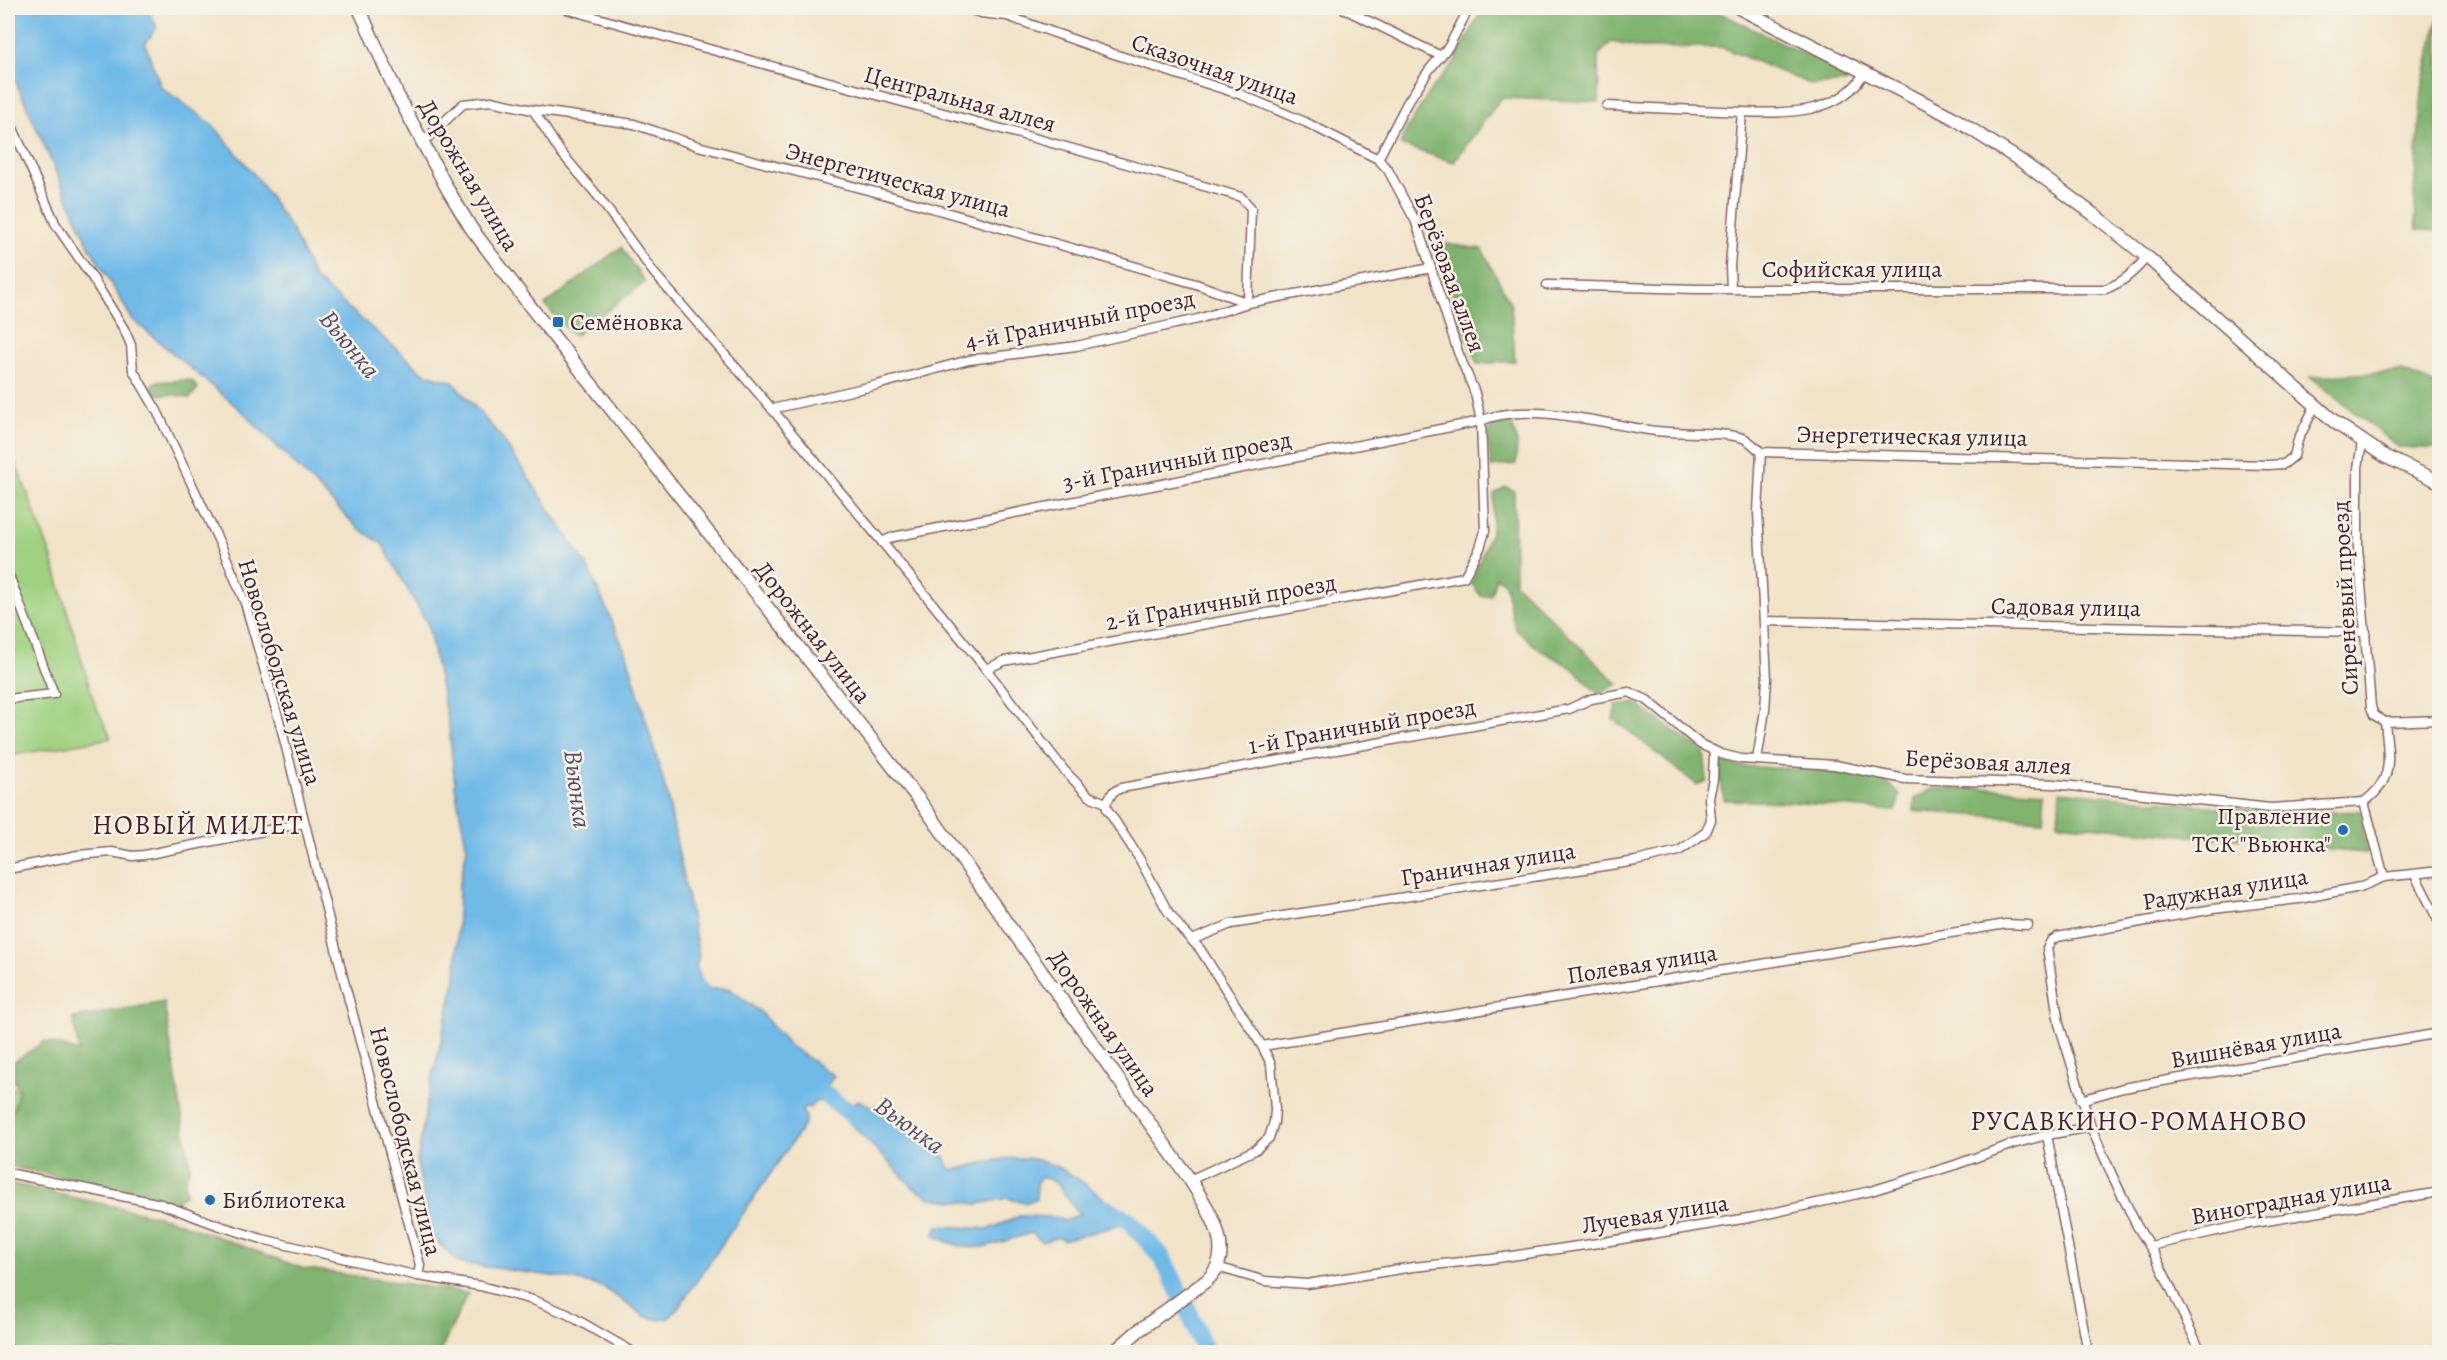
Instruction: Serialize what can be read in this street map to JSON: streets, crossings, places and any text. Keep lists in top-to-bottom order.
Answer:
{
  "streets": {
    "main road": ["Дорожная улица"],
    "street": [
      "Сказочная улица",
      "Центральная аллея",
      "Энергетическая улица",
      "Софийская улица",
      "Берёзовая аллея",
      "4-й Граничный проезд",
      "3-й Граничный проезд",
      "Сиреневый проезд",
      "2-й Граничный проезд",
      "Садовая улица",
      "Новослободская улица",
      "1-й Граничный проезд",
      "Граничная улица",
      "Радужная улица",
      "Полевая улица",
      "Вишнёвая улица",
      "Виноградная улица",
      "Лучевая улица"
    ]
  },
  "crossings": [
    ["Сказочная улица", "Берёзовая аллея"],
    ["Центральная аллея", "Энергетическая улица"],
    ["Центральная аллея", "4-й Граничный проезд"],
    ["Дорожная улица", "Энергетическая улица"],
    ["Дорожная улица", "Лучевая улица"],
    ["Энергетическая улица", "Берёзовая аллея"],
    ["Энергетическая улица", "4-й Граничный проезд"],
    ["Энергетическая улица", "3-й Граничный проезд"],
    ["Берёзовая аллея", "4-й Граничный проезд"],
    ["Берёзовая аллея", "3-й Граничный проезд"],
    ["Берёзовая аллея", "Сиреневый проезд"],
    ["Берёзовая аллея", "2-й Граничный проезд"],
    ["Берёзовая аллея", "1-й Граничный проезд"],
    ["Берёзовая аллея", "Граничная улица"],
    ["Сиреневый проезд", "Садовая улица"],
    ["Радужная улица", "Вишнёвая улица"]
  ],
  "districts": ["НОВЫЙ МИЛЕТ", "РУСАВКИНО-РОМАНОВО"],
  "water": ["Вьюнка"],
  "places": {
    "transit": ["Семёновка"],
    "other": ["Правление ТСК \"Вьюнка\"", "Библиотека"]
  }
}
